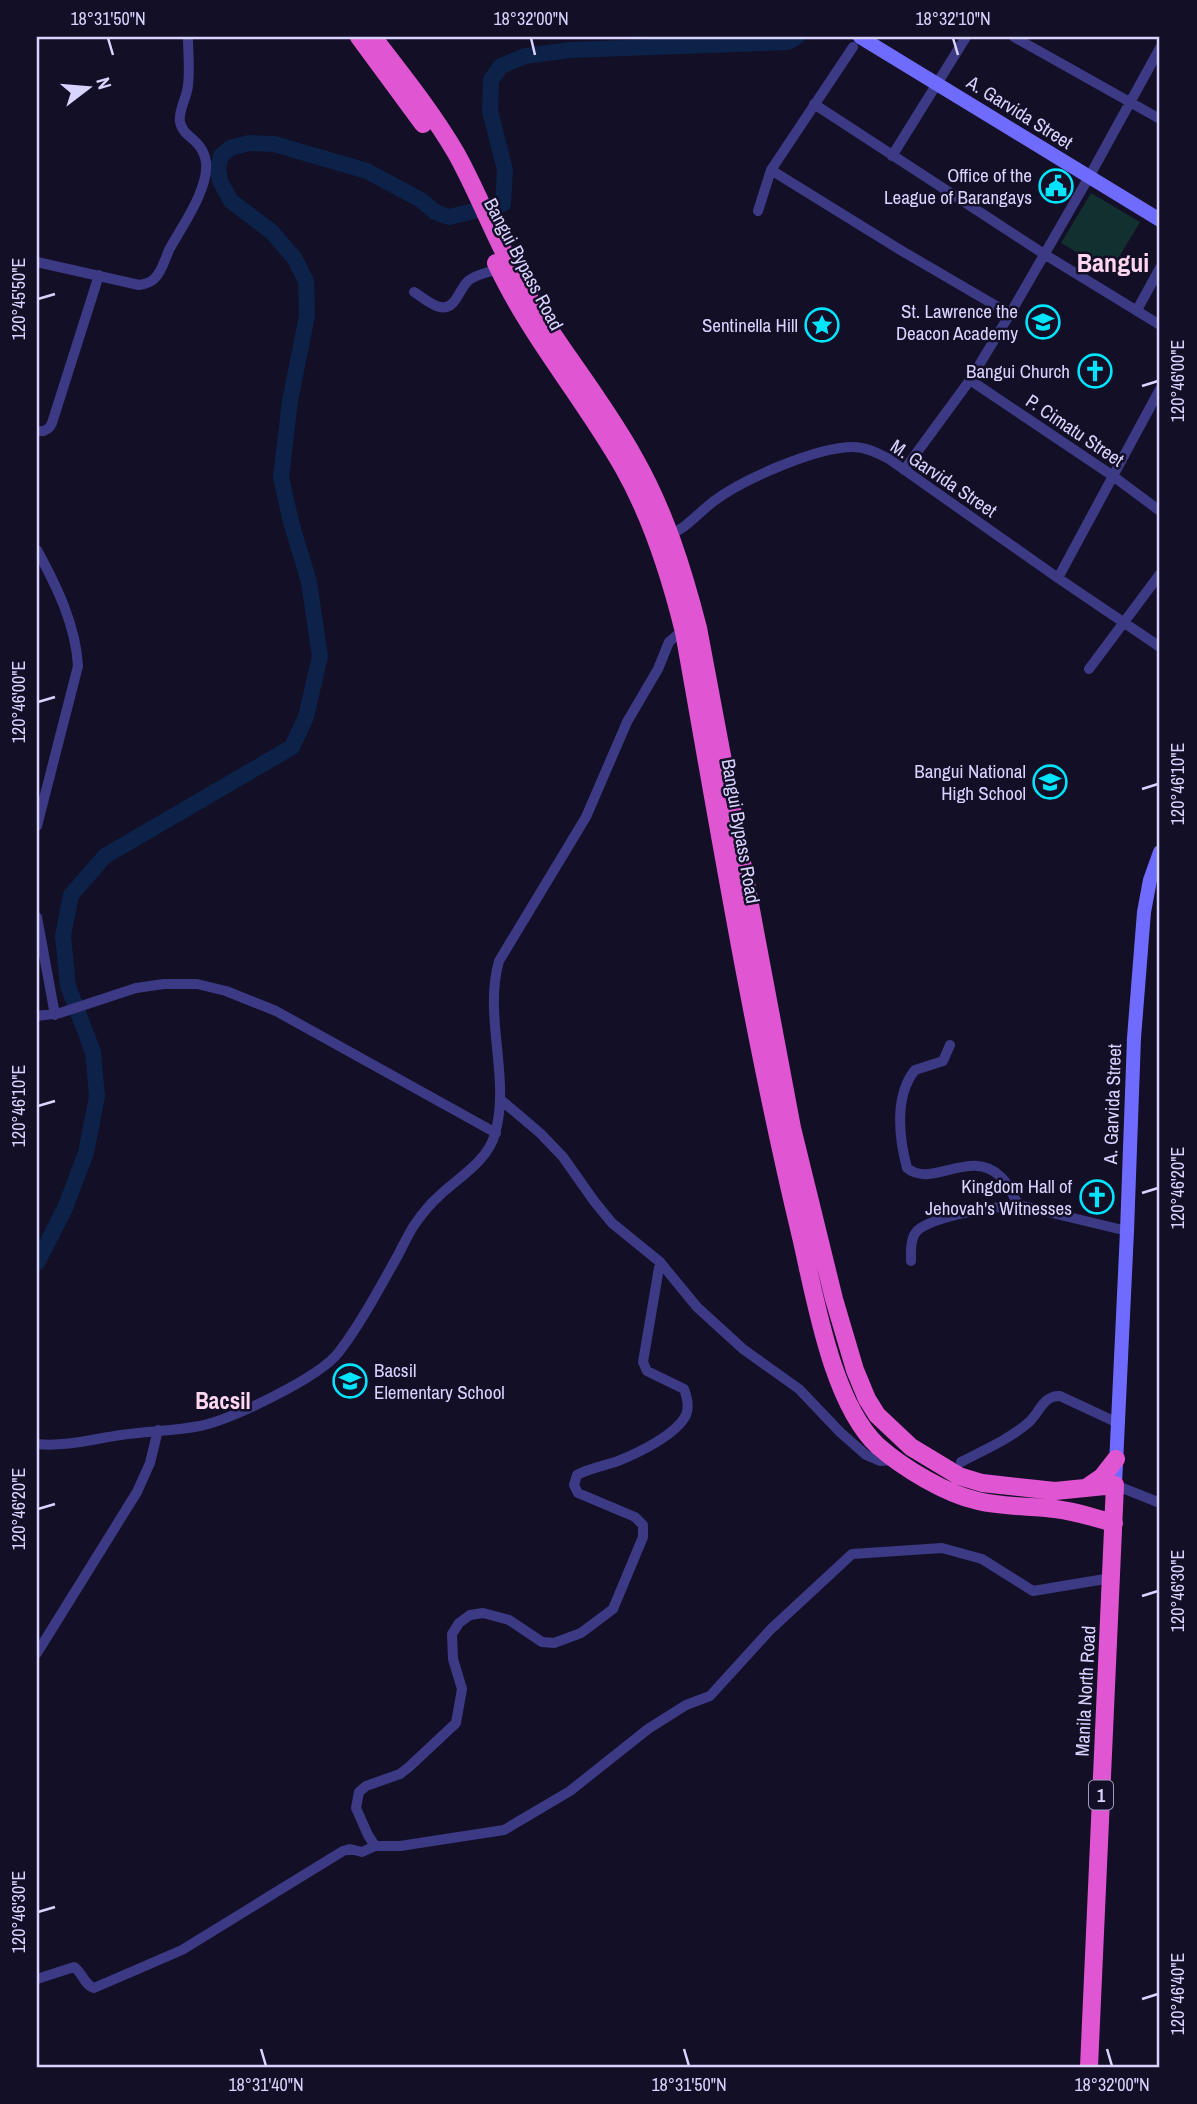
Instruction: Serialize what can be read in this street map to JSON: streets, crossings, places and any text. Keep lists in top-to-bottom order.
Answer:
{
  "streets": {
    "highway": ["Bangui Bypass Road", "Manila North Road", "1"],
    "main road": ["A. Garvida Street"],
    "street": ["P. Cimatu Street", "M. Garvida Street"]
  },
  "crossings": [
    ["A. Garvida Street", "Bangui Bypass Road"],
    ["A. Garvida Street", "Manila North Road"],
    ["Bangui Bypass Road", "M. Garvida Street"],
    ["Bangui Bypass Road", "Manila North Road"]
  ],
  "districts": ["Bangui", "Bacsil"],
  "places": {
    "public building": ["Office of the League of Barangays"],
    "school or university": ["St. Lawrence the Deacon Academy", "Bangui National High School", "Bacsil Elementary School"],
    "place": ["Sentinella Hill"],
    "church": ["Bangui Church", "Kingdom Hall of Jehovah's Witnesses"]
  },
  "north": "right",
  "coordinates": [
    "18°31'50\"N",
    "18°32'00\"N",
    "18°32'10\"N",
    "120°45'50\"E",
    "120°46'00\"E",
    "120°46'10\"E",
    "120°46'20\"E",
    "120°46'30\"E",
    "120°46'40\"E",
    "18°31'40\"N"
  ]
}
